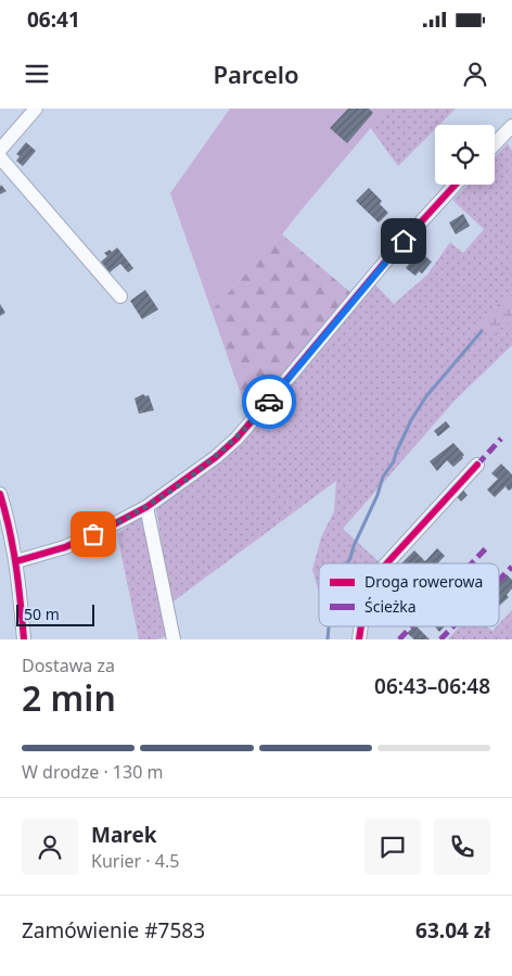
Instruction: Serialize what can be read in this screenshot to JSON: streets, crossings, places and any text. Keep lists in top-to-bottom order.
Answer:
{
  "legend": ["Droga rowerowa", "Ścieżka"],
  "scale_bar": "50 m",
  "page": {
    "status": "06:41",
    "header": "Parcelo",
    "scale": "50 m",
    "heading": ["2 min", "Dostawa za", "06:43–06:48"],
    "panel": [
      "Marek",
      "Kurier · 4.5",
      "Zamówienie #7583",
      "63.04 zł"
    ],
    "bar": "W drodze · 130 m"
  }
}
